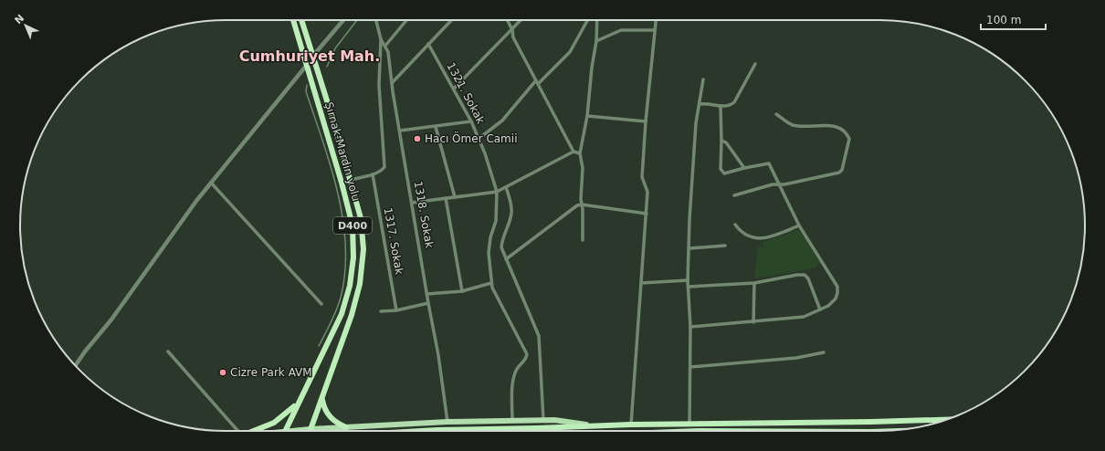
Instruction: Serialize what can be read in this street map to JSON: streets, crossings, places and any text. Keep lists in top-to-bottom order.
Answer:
{
  "streets": {
    "highway": ["Şırnak-Mardin yolu", "D400"],
    "street": ["1321. Sokak", "1318. Sokak", "1317. Sokak"]
  },
  "districts": ["Cumhuriyet Mah."],
  "places": ["Hacı Ömer Camii", "Cizre Park AVM"],
  "scale_bar": "100 m",
  "north": "top left"
}
